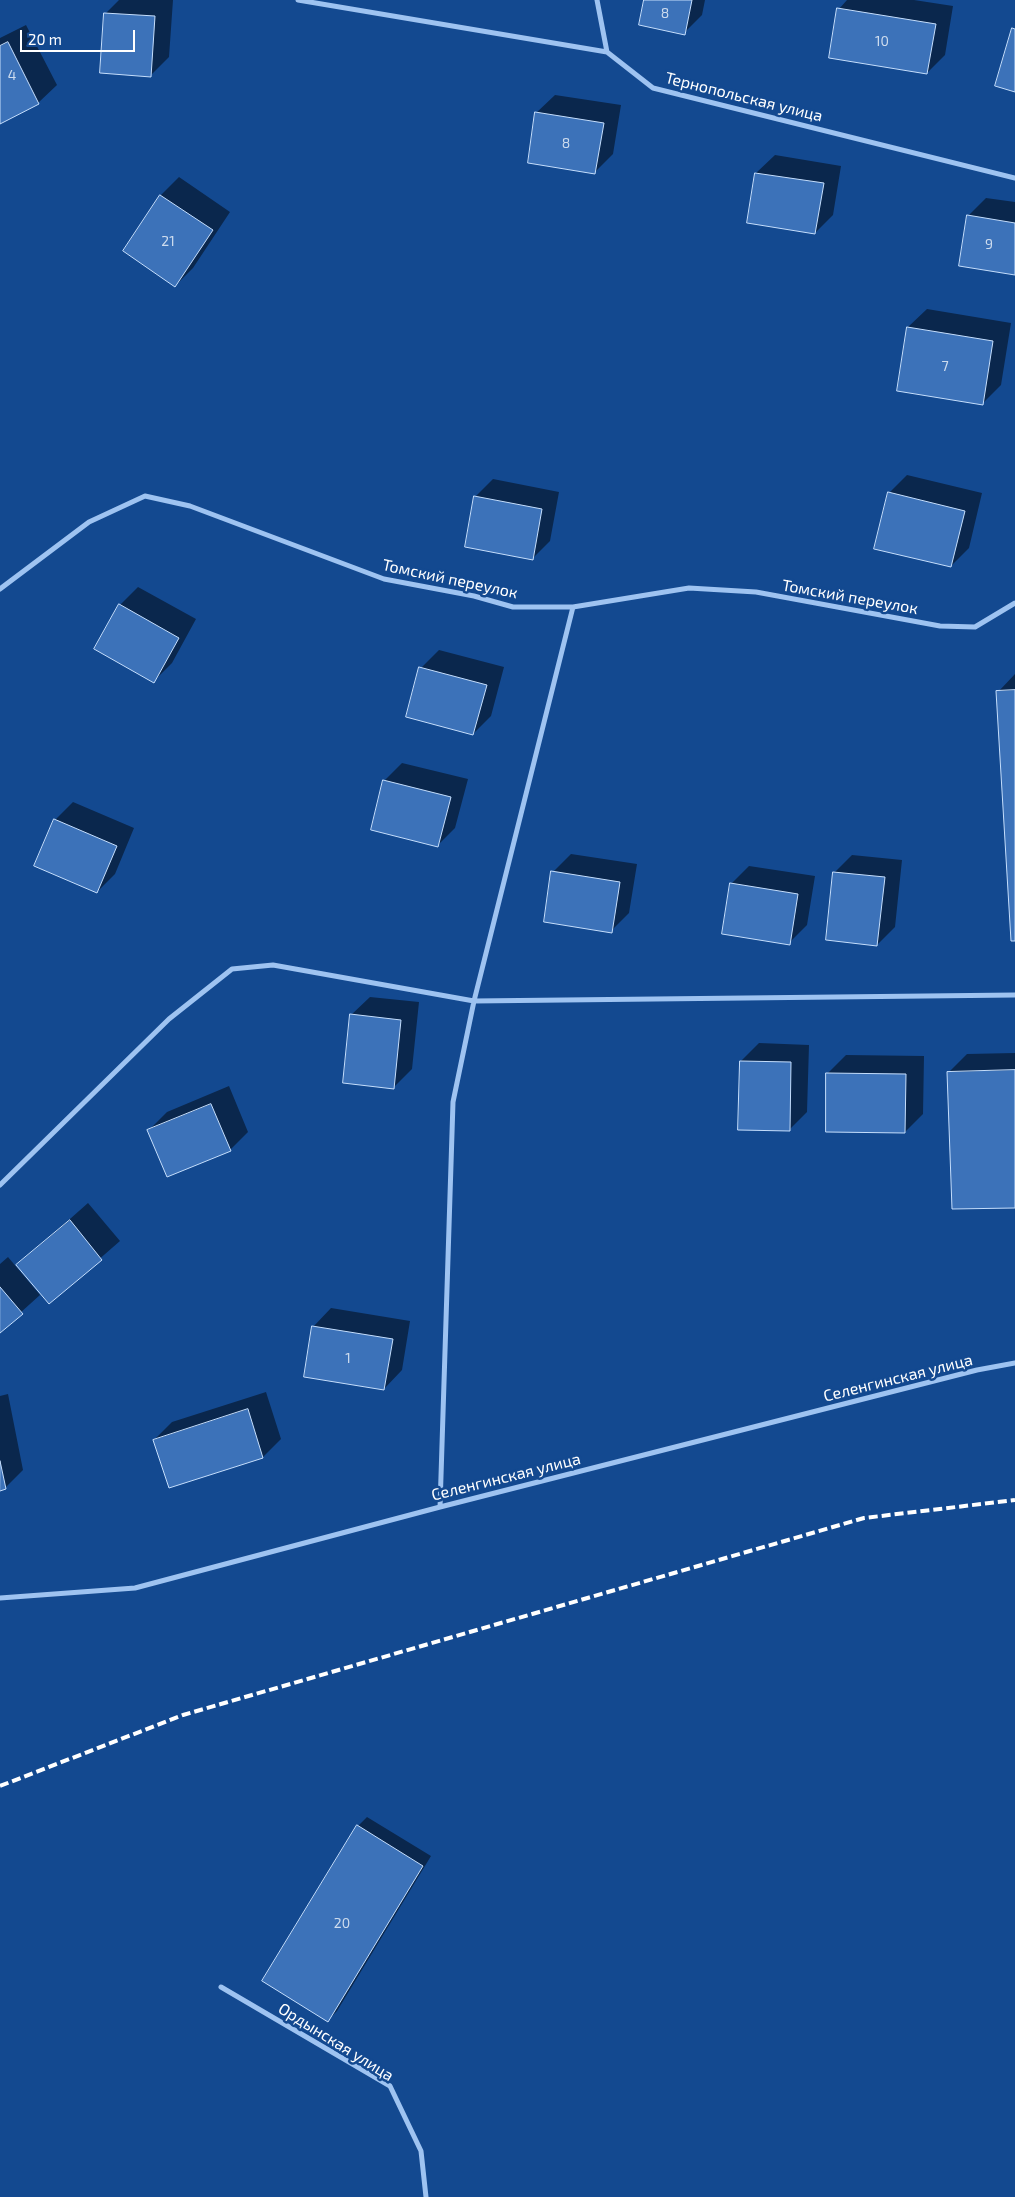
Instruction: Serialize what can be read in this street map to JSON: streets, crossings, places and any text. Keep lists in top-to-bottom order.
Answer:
{
  "streets": {
    "street": [
      "Тернопольская улица",
      "Томский переулок",
      "Селенгинская улица",
      "Ордынская улица"
    ]
  },
  "house_numbers": [
    "8",
    "10",
    "4",
    "8",
    "21",
    "9",
    "7",
    "1",
    "20"
  ],
  "scale_bar": "20 m"
}
